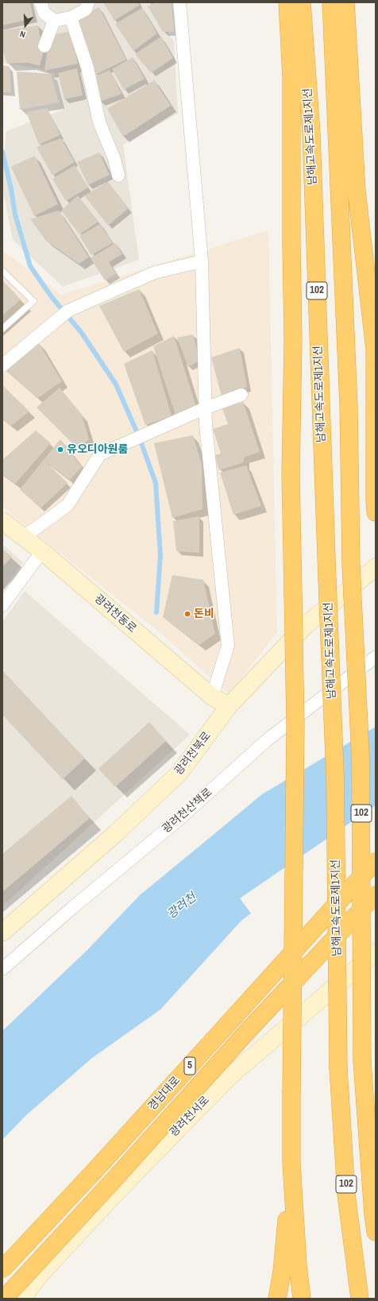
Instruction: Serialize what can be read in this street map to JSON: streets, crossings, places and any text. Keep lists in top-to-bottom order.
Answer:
{
  "streets": {
    "highway": [
      "남해고속도로제1지선",
      "102",
      "5",
      "경남대로"
    ],
    "street": [
      "광려천동로",
      "광려천북로",
      "광려천산책로",
      "광려천서로"
    ]
  },
  "crossings": [
    ["광려천동로", "광려천북로"]
  ],
  "water": ["광려천"],
  "places": ["유오디아원룸", "돈비"],
  "north": "bottom"
}
